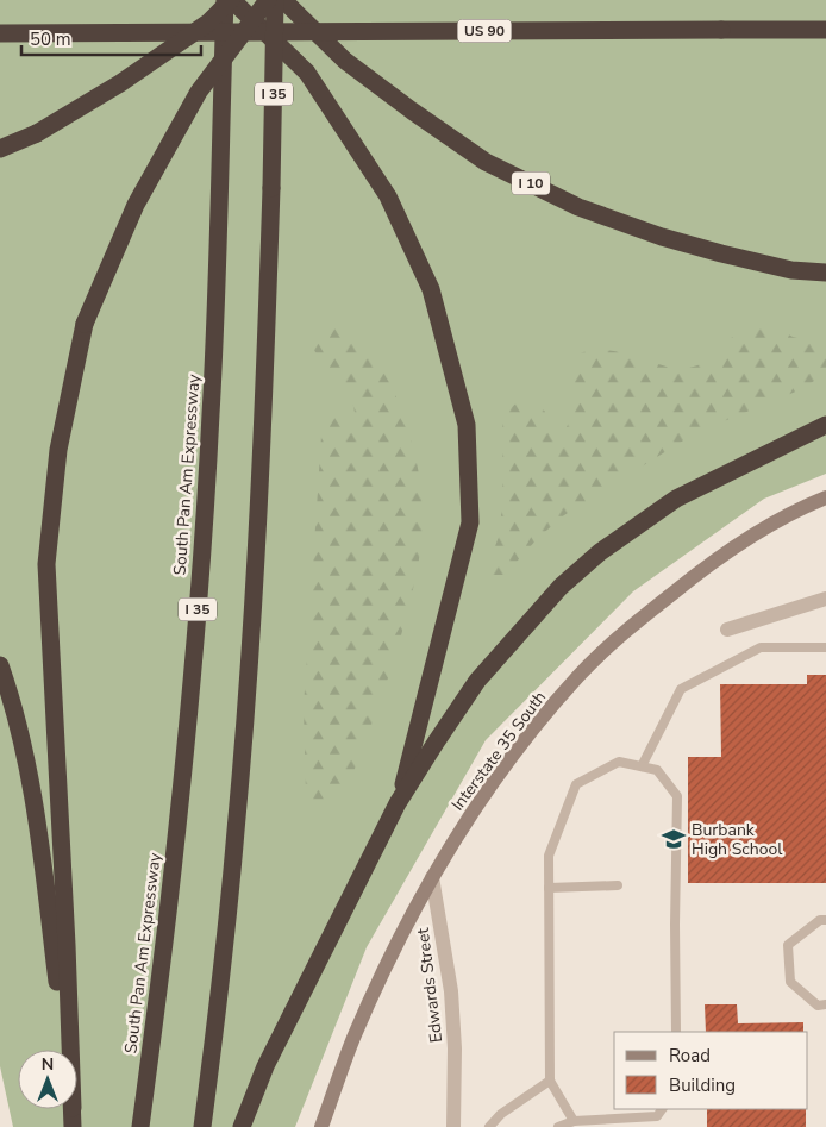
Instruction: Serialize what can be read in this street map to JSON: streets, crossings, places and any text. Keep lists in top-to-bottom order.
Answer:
{
  "streets": {
    "highway": [
      "US 90",
      "I 35",
      "I 10",
      "South Pan Am Expressway"
    ],
    "main road": ["Interstate 35 South"],
    "street": ["Edwards Street"]
  },
  "crossings": [
    ["Interstate 35 South", "Edwards Street"]
  ],
  "places": {
    "school or university": ["Burbank High School"]
  },
  "legend": ["Road", "Building"],
  "scale_bar": "50 m",
  "north": "top"
}
